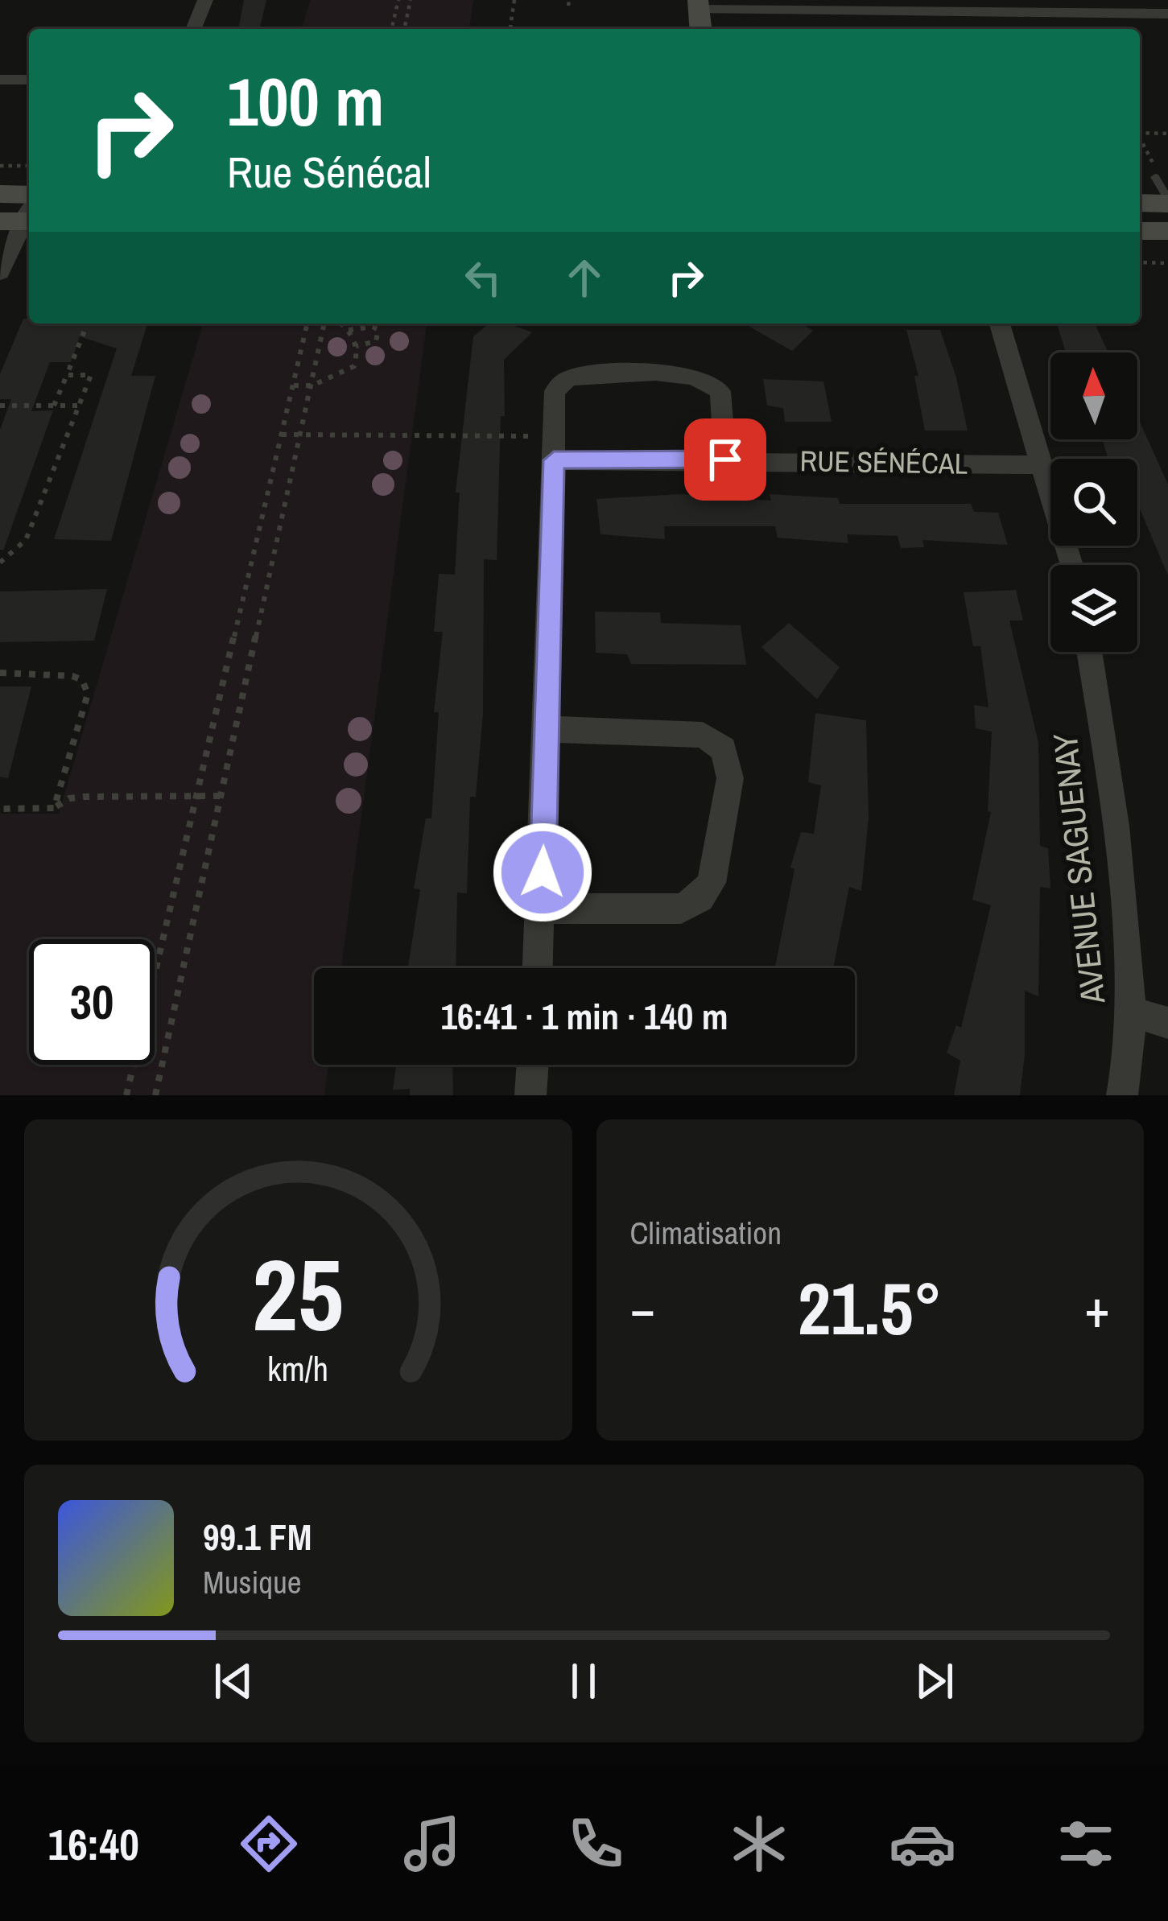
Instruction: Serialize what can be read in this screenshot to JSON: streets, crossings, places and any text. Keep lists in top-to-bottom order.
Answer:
{
  "streets": {
    "street": ["RUE SÉNÉCAL", "AVENUE SAGUENAY"]
  },
  "north": "top",
  "page": {
    "turn": ["100 m", "Rue Sénécal"],
    "limit": "30",
    "trip": "16:41 · 1 min · 140 m",
    "tile": "Climatisation",
    "heat": ["−", "21.5°", "+"],
    "song": ["99.1 FM", "Musique"],
    "tabs": "16:40",
    "gauge": ["25", "km/h"]
  }
}
